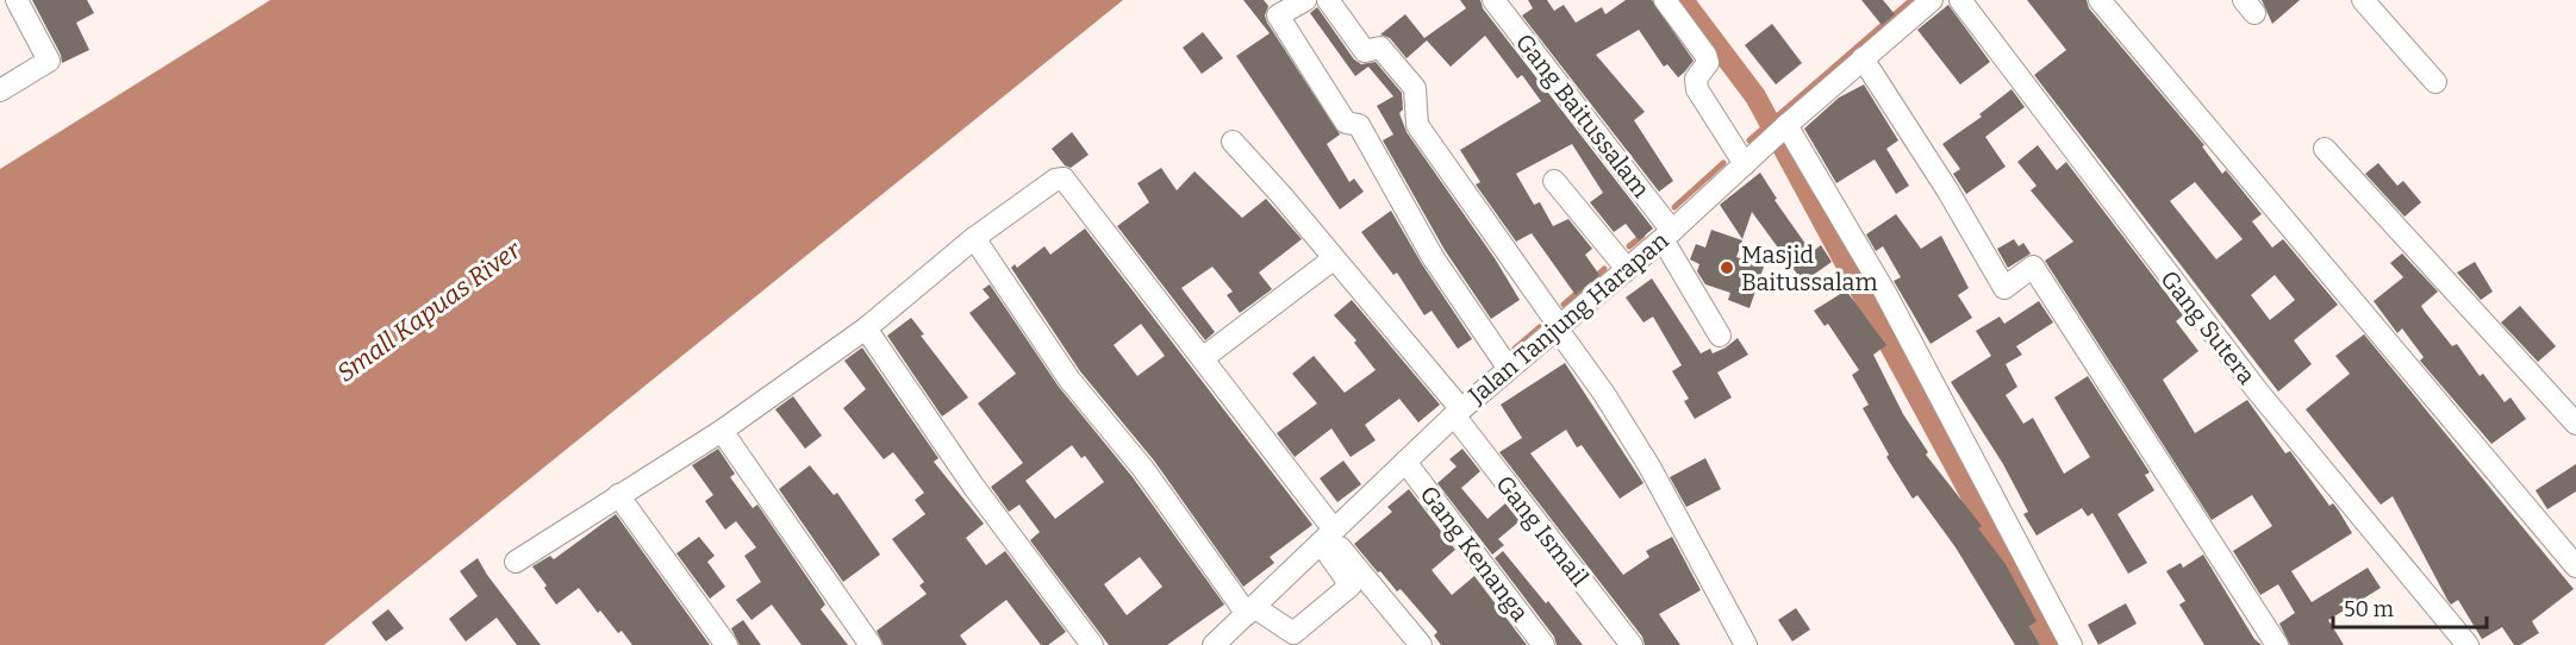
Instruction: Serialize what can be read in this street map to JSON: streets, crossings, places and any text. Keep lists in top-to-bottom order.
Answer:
{
  "streets": {
    "street": [
      "Gang Baitussalam",
      "Jalan Tanjung Harapan",
      "Gang Sutera",
      "Gang Ismail",
      "Gang Kenanga"
    ]
  },
  "crossings": [
    ["Gang Baitussalam", "Jalan Tanjung Harapan"],
    ["Jalan Tanjung Harapan", "Gang Ismail"],
    ["Jalan Tanjung Harapan", "Gang Kenanga"]
  ],
  "water": ["Small Kapuas River"],
  "places": ["Masjid Baitussalam"],
  "scale_bar": "50 m"
}
